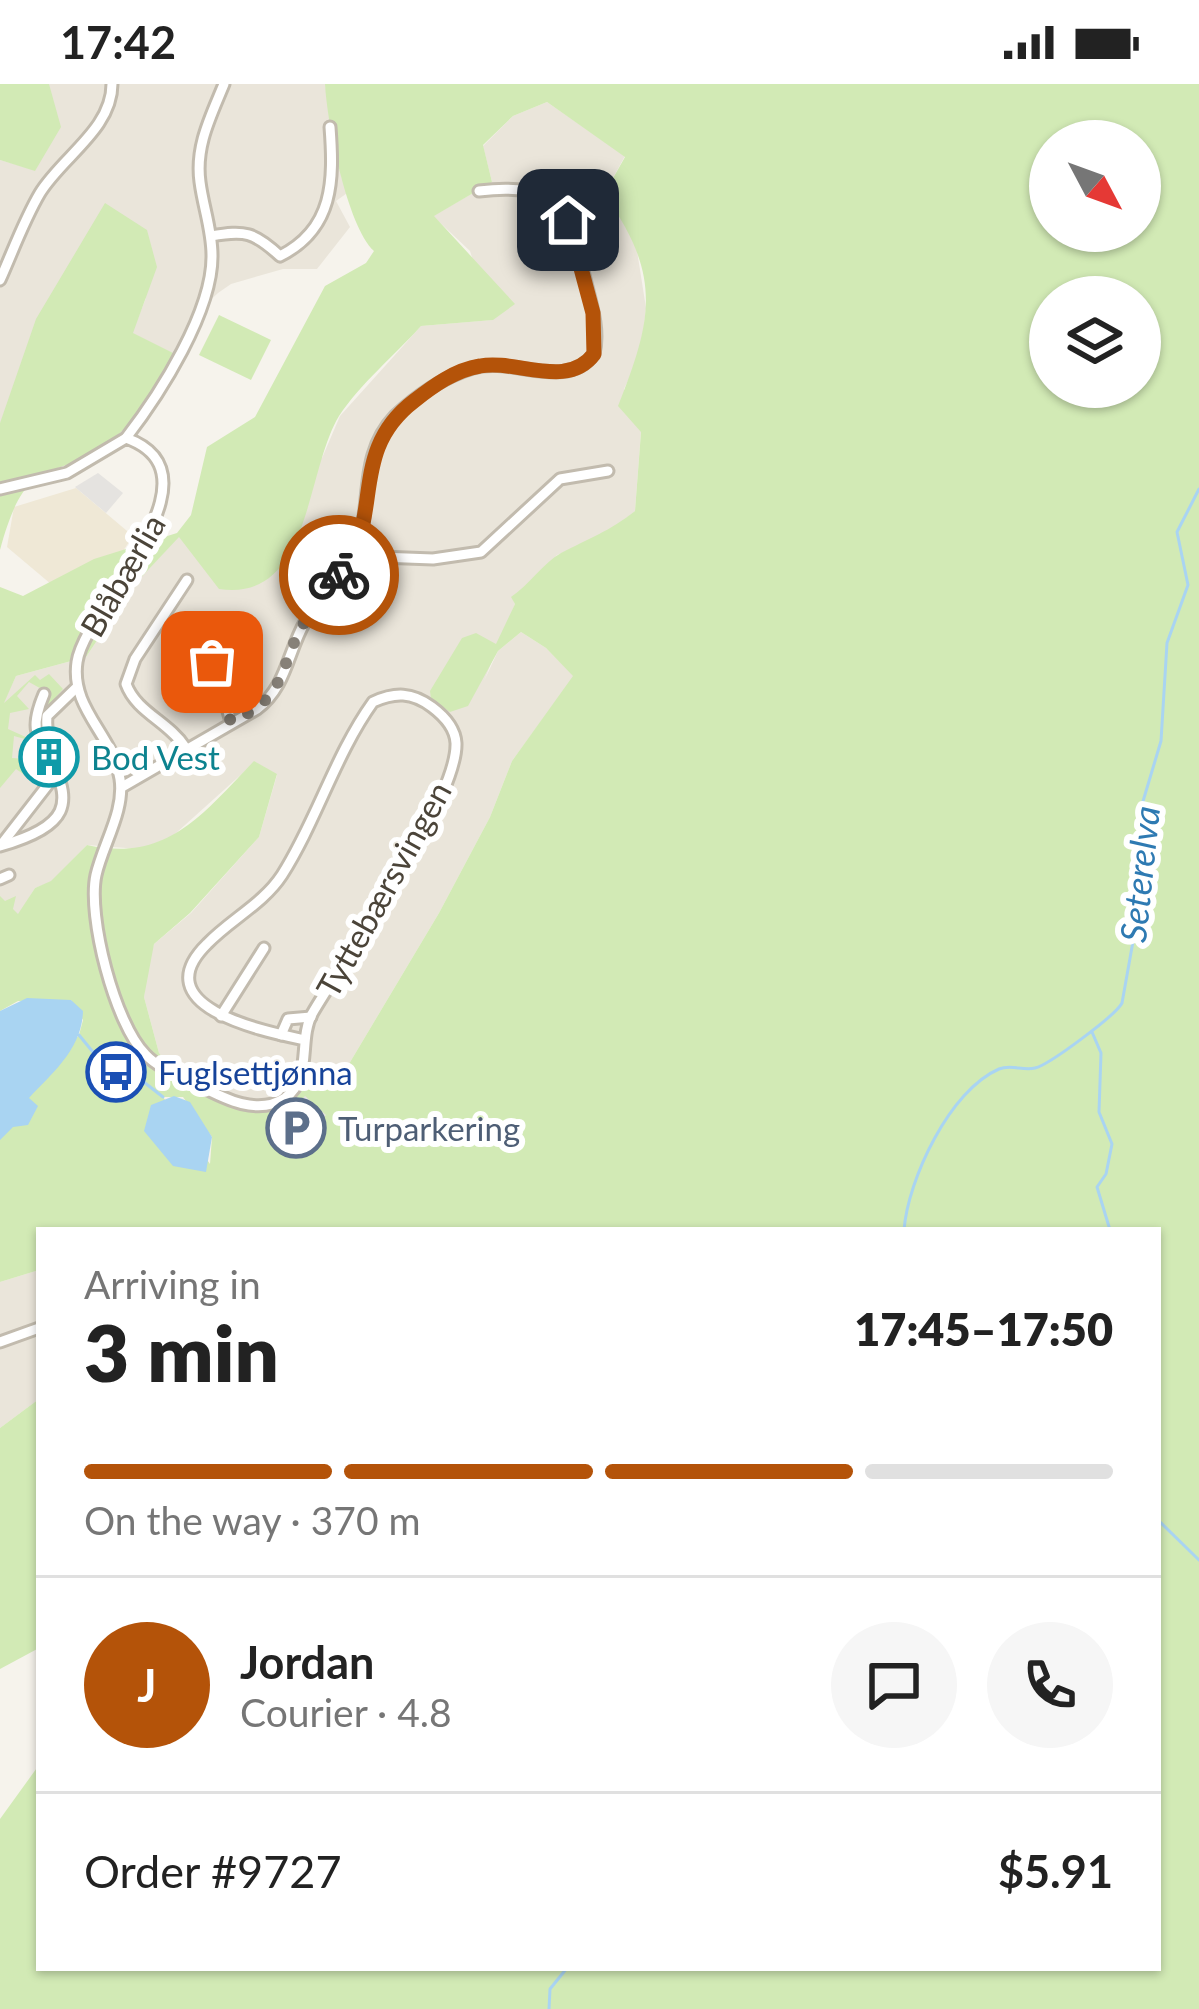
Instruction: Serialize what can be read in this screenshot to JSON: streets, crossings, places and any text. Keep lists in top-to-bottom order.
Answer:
{
  "streets": {
    "street": ["Blåbærlia", "Tyttebærsvingen"]
  },
  "water": ["Seterelva"],
  "places": {
    "building": ["Bod Vest"],
    "bus stop": ["Fuglsettjønna"],
    "parking": ["Turparkering"]
  },
  "north": "bottom right",
  "page": {
    "status": "17:42",
    "heading": ["3 min", "Arriving in", "17:45–17:50"],
    "panel": [
      "Jordan",
      "Courier · 4.8",
      "Order #9727",
      "$5.91"
    ],
    "bar": "On the way · 370 m",
    "round": "J"
  }
}
